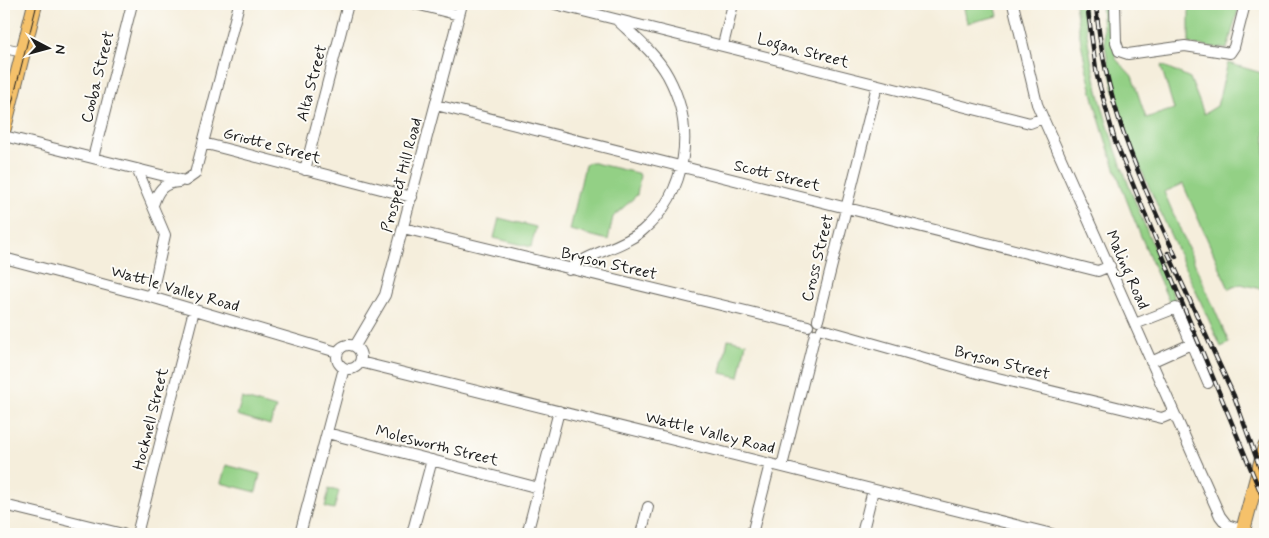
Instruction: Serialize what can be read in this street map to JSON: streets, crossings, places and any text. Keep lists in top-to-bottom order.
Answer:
{
  "streets": {
    "street": [
      "Logan Street",
      "Cooba Street",
      "Alta Street",
      "Griotte Street",
      "Prospect Hill Road",
      "Scott Street",
      "Cross Street",
      "Bryson Street",
      "Maling Road",
      "Wattle Valley Road",
      "Hocknell Street",
      "Molesworth Street"
    ]
  },
  "crossings": [
    ["Logan Street", "Cross Street"],
    ["Logan Street", "Maling Road"],
    ["Alta Street", "Griotte Street"],
    ["Griotte Street", "Prospect Hill Road"],
    ["Prospect Hill Road", "Scott Street"],
    ["Prospect Hill Road", "Bryson Street"],
    ["Prospect Hill Road", "Wattle Valley Road"],
    ["Scott Street", "Cross Street"],
    ["Scott Street", "Maling Road"],
    ["Cross Street", "Bryson Street"],
    ["Cross Street", "Wattle Valley Road"],
    ["Bryson Street", "Maling Road"],
    ["Wattle Valley Road", "Hocknell Street"]
  ],
  "north": "right"
}
